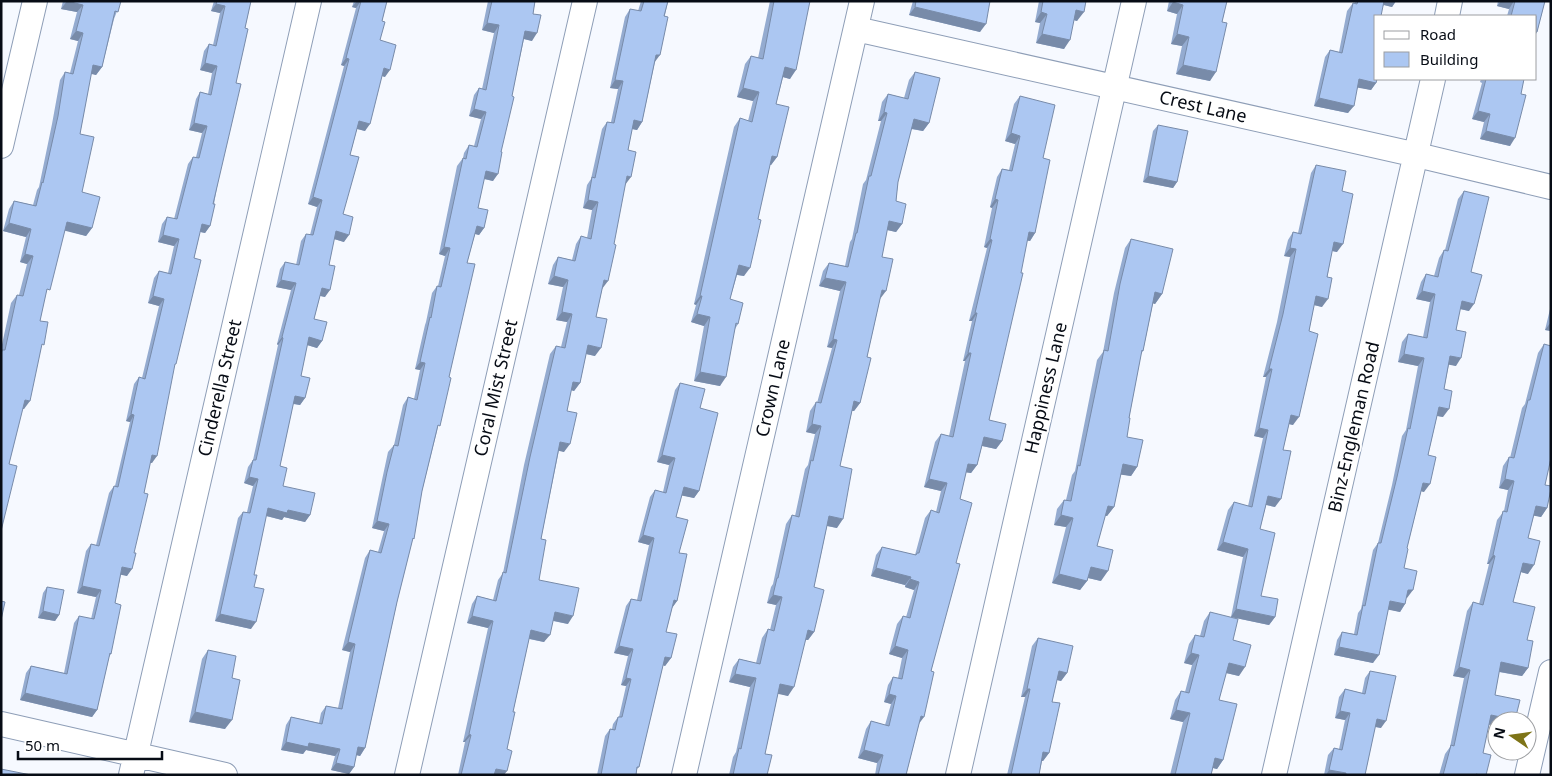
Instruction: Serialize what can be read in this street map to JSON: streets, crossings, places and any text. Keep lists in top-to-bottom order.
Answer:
{
  "streets": {
    "street": [
      "Crest Lane",
      "Cinderella Street",
      "Coral Mist Street",
      "Crown Lane",
      "Happiness Lane",
      "Binz-Engleman Road"
    ]
  },
  "crossings": [
    ["Crest Lane", "Crown Lane"],
    ["Crest Lane", "Happiness Lane"],
    ["Crest Lane", "Binz-Engleman Road"]
  ],
  "legend": ["Road", "Building"],
  "scale_bar": "50 m",
  "north": "left"
}
